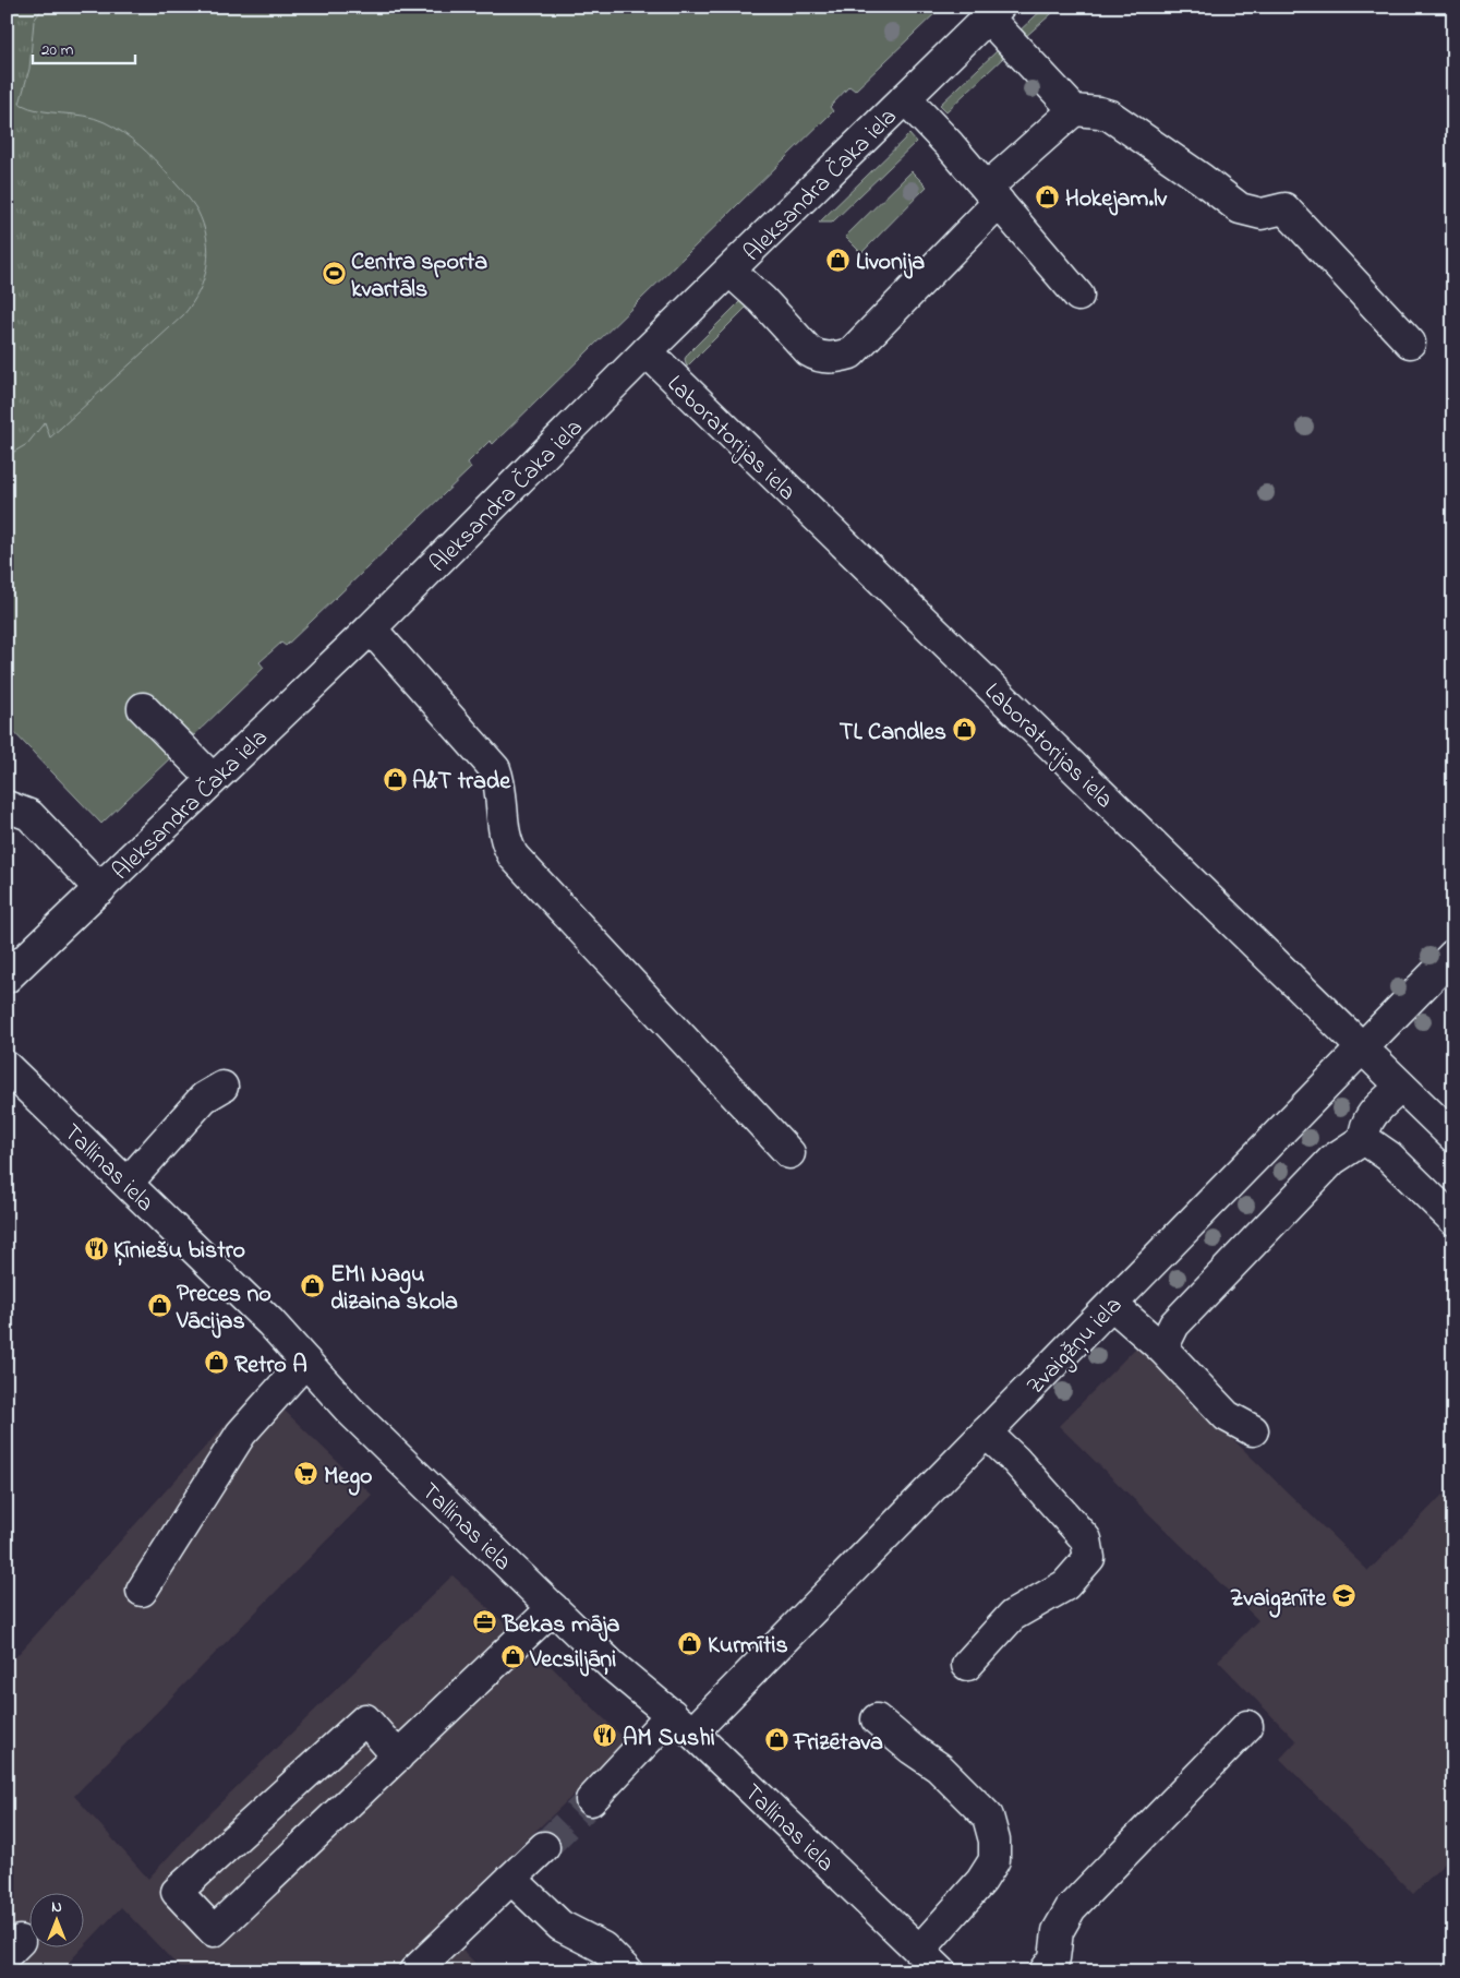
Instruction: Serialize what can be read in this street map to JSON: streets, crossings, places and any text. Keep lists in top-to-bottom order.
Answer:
{
  "streets": {
    "street": [
      "Aleksandra Čaka iela",
      "Laboratorijas iela",
      "Tallinas iela",
      "Zvaigžņu iela"
    ]
  },
  "crossings": [
    ["Aleksandra Čaka iela", "Laboratorijas iela"],
    ["Laboratorijas iela", "Zvaigžņu iela"],
    ["Tallinas iela", "Zvaigžņu iela"]
  ],
  "places": {
    "shop": [
      "Hokejam.lv",
      "Livonija",
      "TL Candles",
      "A&T trade",
      "EMI Nagu dizaina skola",
      "Preces no Vācijas",
      "Retro A",
      "Kurmītis",
      "Vecsiljāņi",
      "Frizētava"
    ],
    "sports": ["Centra sporta kvartāls"],
    "restaurant": ["Ķīniešu bistro", "AM Sushi"],
    "supermarket": ["Mego"],
    "school or university": ["Zvaigznīte"],
    "office": ["Bekas māja"]
  },
  "scale_bar": "20 m",
  "north": "top"
}
